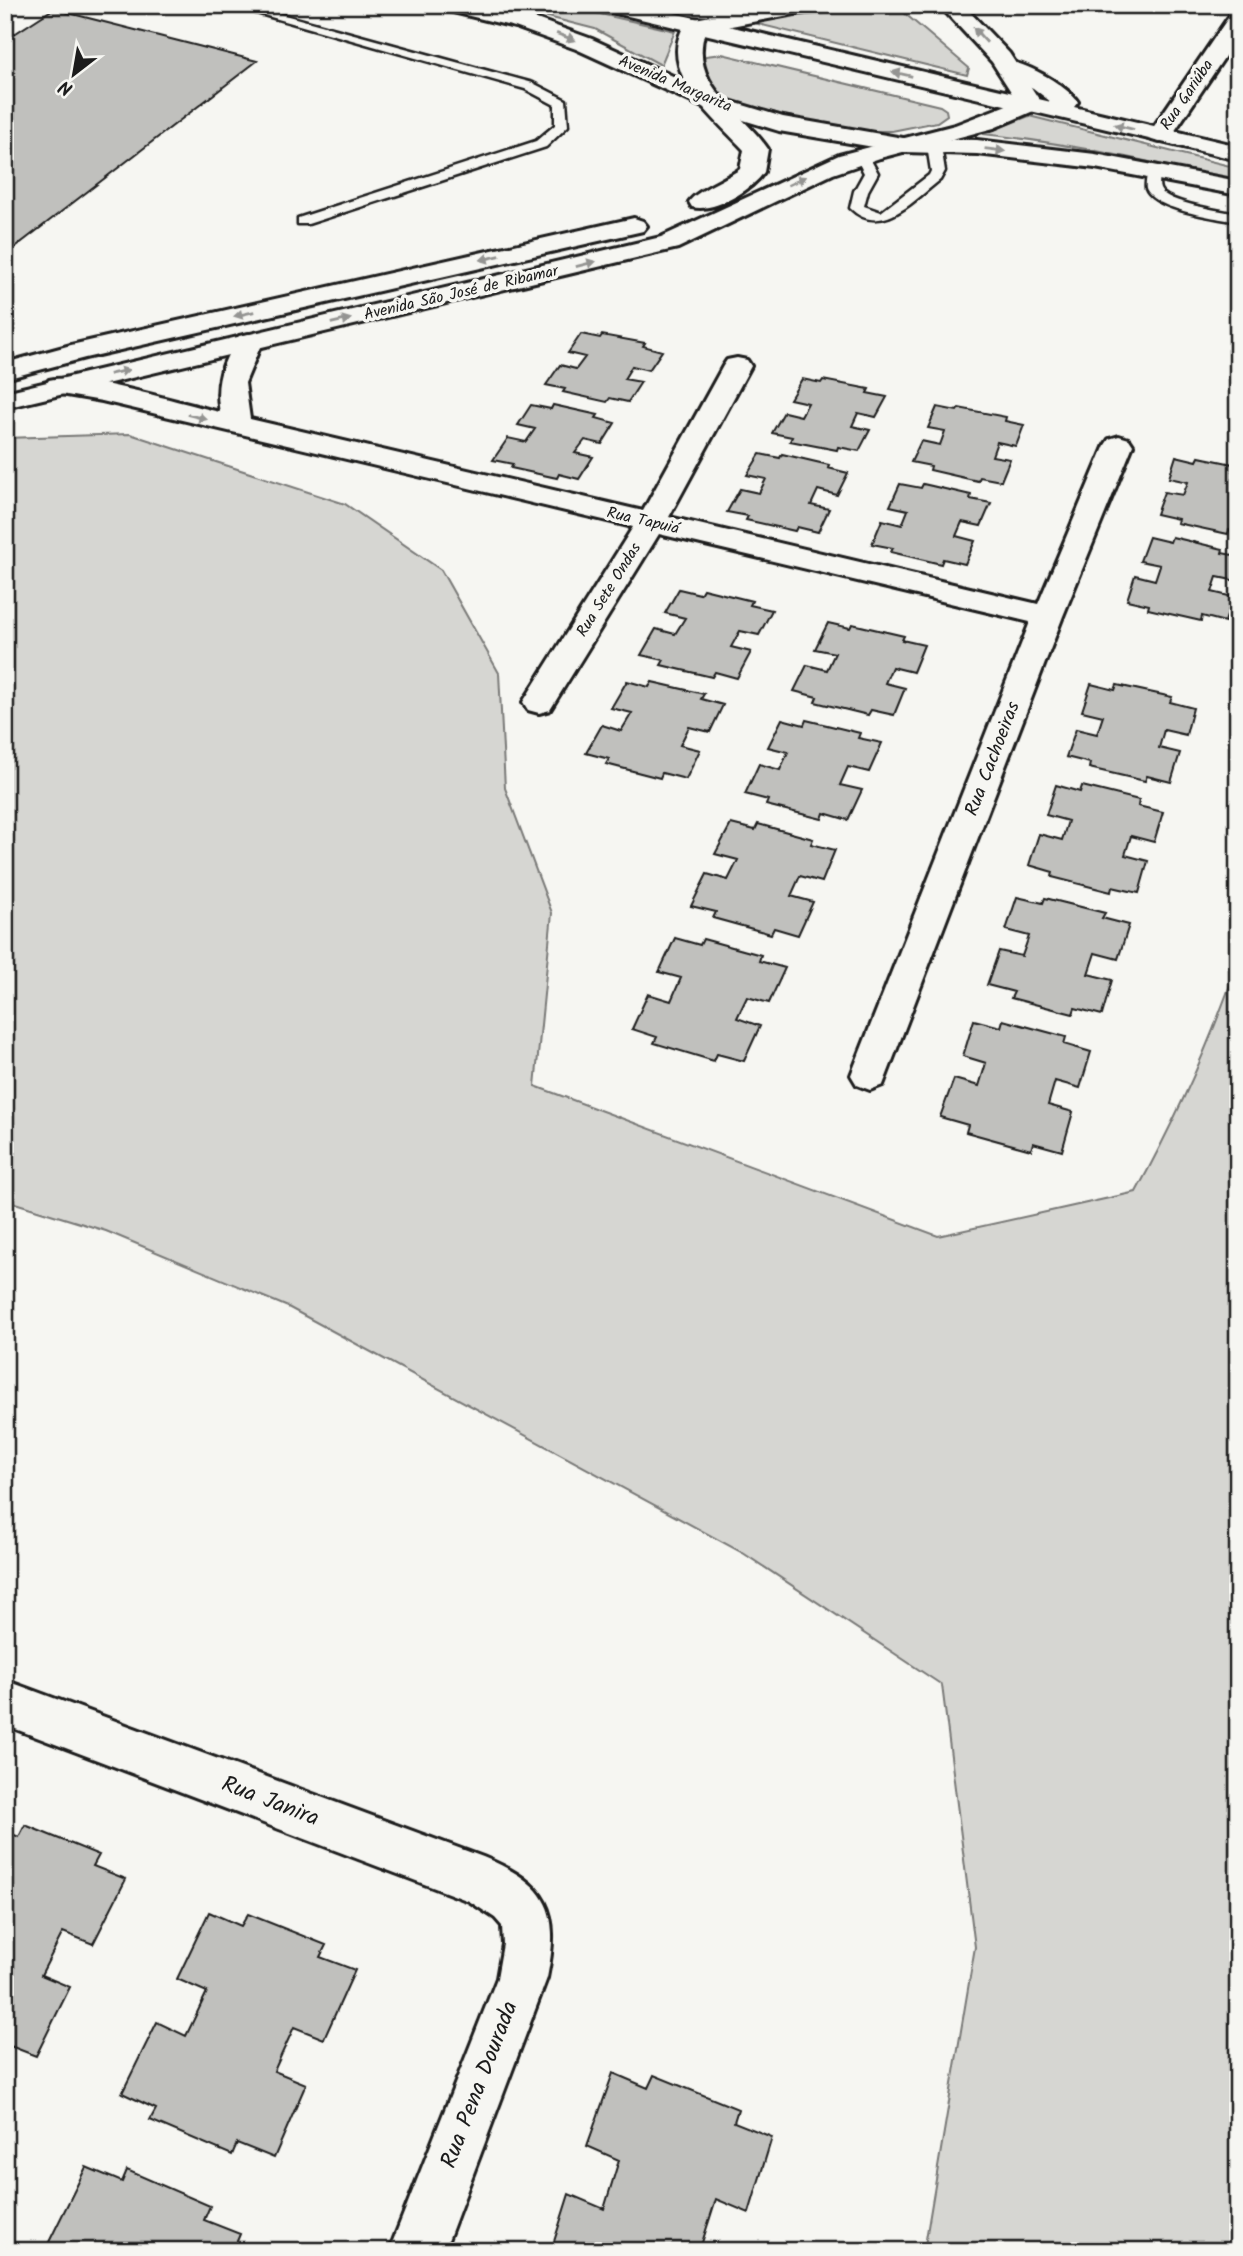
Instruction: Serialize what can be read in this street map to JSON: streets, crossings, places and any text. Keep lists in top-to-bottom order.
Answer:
{
  "streets": {
    "street": [
      "Avenida Margarita",
      "Rua Gariúba",
      "Avenida São José de Ribamar",
      "Rua Tapuiá",
      "Rua Sete Ondas",
      "Rua Cachoeiras",
      "Rua Janira",
      "Rua Pena Dourada"
    ]
  },
  "crossings": [
    ["Avenida Margarita", "Avenida São José de Ribamar"],
    ["Avenida São José de Ribamar", "Rua Tapuiá"],
    ["Rua Tapuiá", "Rua Sete Ondas"],
    ["Rua Tapuiá", "Rua Cachoeiras"],
    ["Rua Janira", "Rua Pena Dourada"]
  ],
  "north": "bottom left"
}
